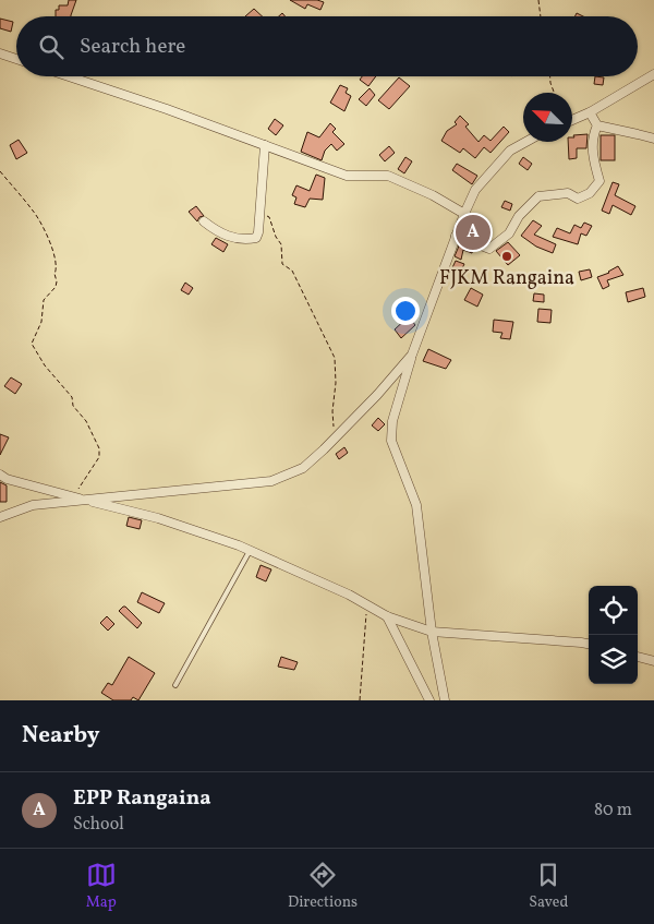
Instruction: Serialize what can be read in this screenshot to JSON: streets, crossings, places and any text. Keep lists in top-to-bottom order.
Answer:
{
  "places": ["FJKM Rangaina"],
  "north": "top left",
  "page": {
    "search": "Search here",
    "pins": "A",
    "heading": "Nearby",
    "list": [
      {
        "mark": "A",
        "name": "EPP Rangaina",
        "note": "School",
        "value": "80 m"
      }
    ],
    "nav": ["Map", "Directions", "Saved"]
  }
}
